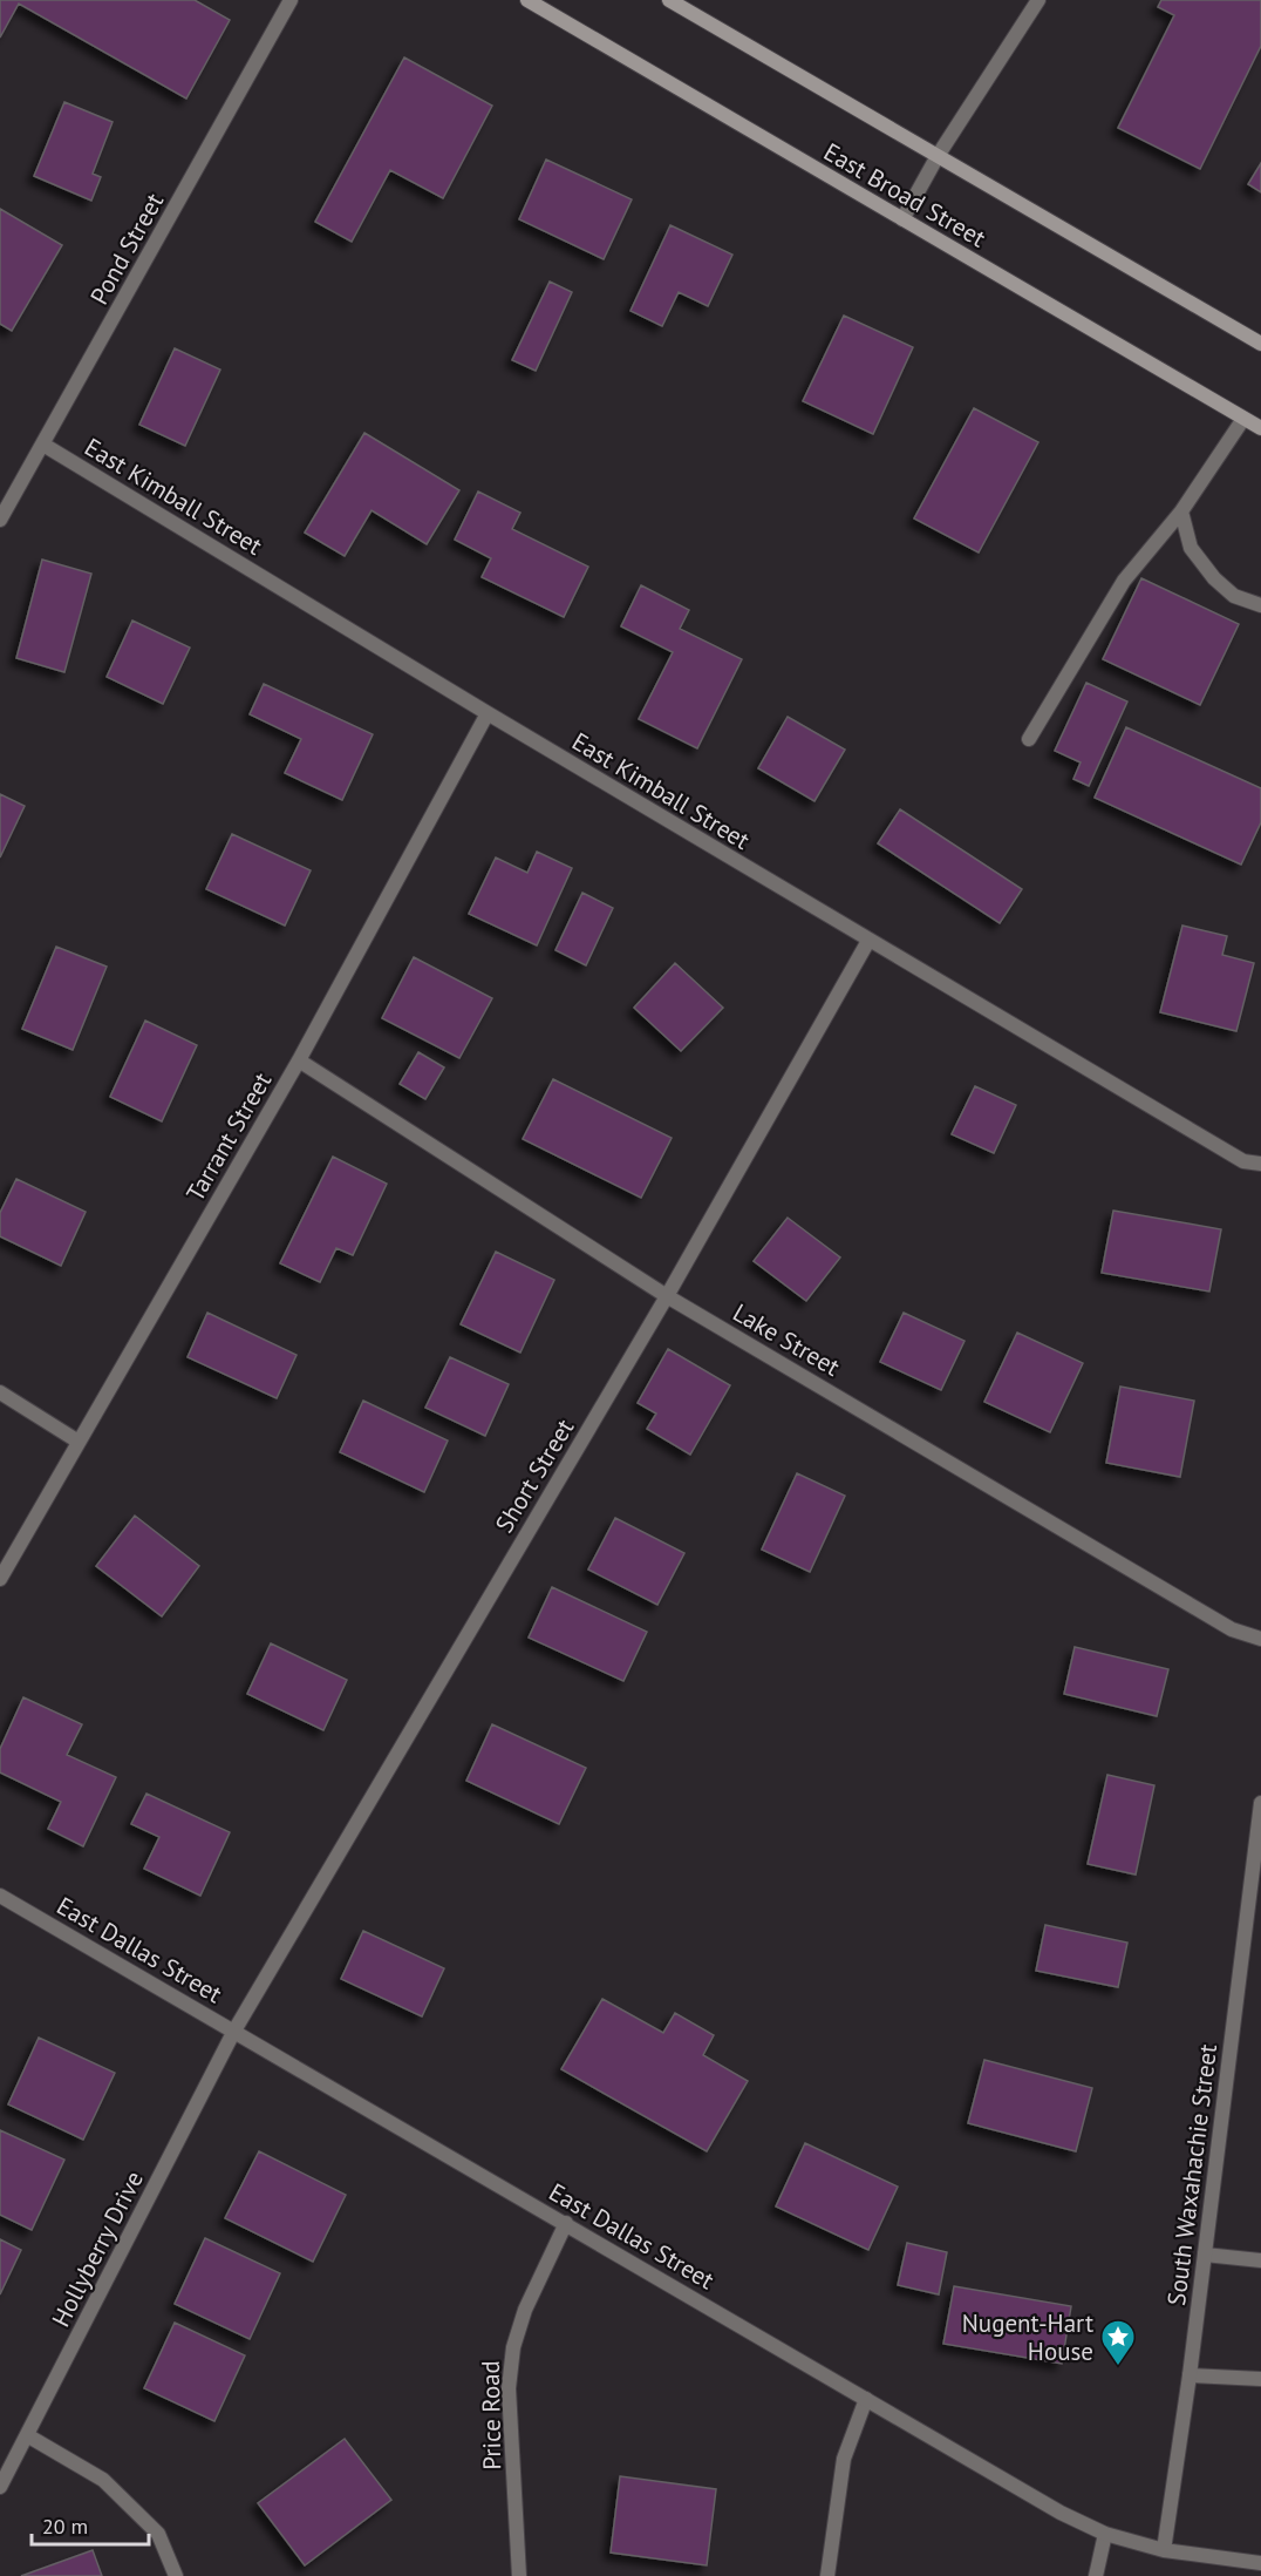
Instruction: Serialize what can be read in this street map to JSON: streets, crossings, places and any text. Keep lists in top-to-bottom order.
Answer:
{
  "streets": {
    "main road": ["East Broad Street"],
    "street": [
      "Pond Street",
      "East Kimball Street",
      "Tarrant Street",
      "Lake Street",
      "Short Street",
      "East Dallas Street",
      "South Waxahachie Street",
      "Hollyberry Drive",
      "Price Road"
    ]
  },
  "crossings": [
    ["Pond Street", "East Kimball Street"],
    ["East Kimball Street", "Tarrant Street"],
    ["East Kimball Street", "Short Street"],
    ["Tarrant Street", "Lake Street"],
    ["Lake Street", "Short Street"],
    ["Short Street", "East Dallas Street"],
    ["Short Street", "Hollyberry Drive"],
    ["East Dallas Street", "South Waxahachie Street"],
    ["East Dallas Street", "Hollyberry Drive"],
    ["East Dallas Street", "Price Road"]
  ],
  "places": {
    "place": ["Nugent-Hart House"]
  },
  "scale_bar": "20 m"
}
